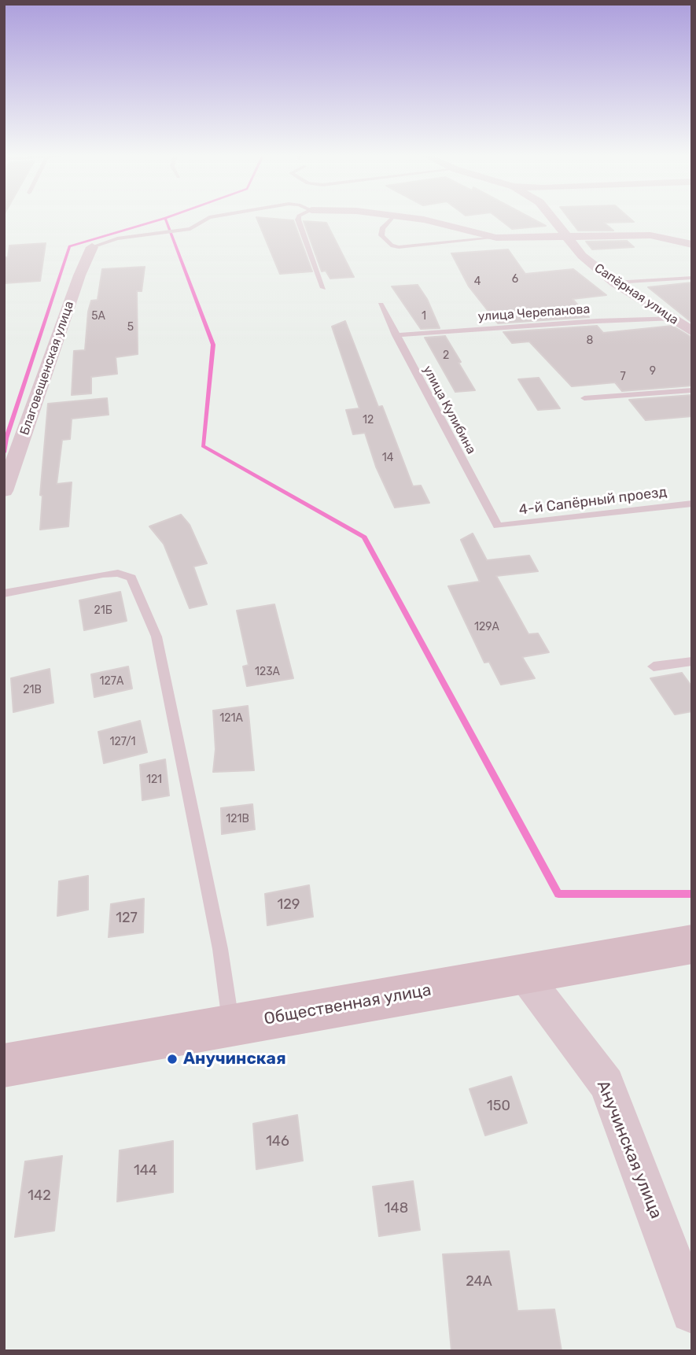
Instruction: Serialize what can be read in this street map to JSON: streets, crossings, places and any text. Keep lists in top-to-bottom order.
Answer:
{
  "streets": {
    "main road": ["Общественная улица"],
    "street": ["Сапёрная улица", "Благовещенская улица", "Анучинская улица"],
    "lane": ["улица Черепанова", "улица Кулибина", "4-й Сапёрный проезд"]
  },
  "crossings": [
    ["Сапёрная улица", "улица Черепанова"],
    ["улица Черепанова", "улица Кулибина"],
    ["улица Кулибина", "4-й Сапёрный проезд"],
    ["Общественная улица", "Анучинская улица"]
  ],
  "places": ["Анучинская"],
  "house_numbers": [
    "6",
    "4",
    "5А",
    "1",
    "5",
    "8",
    "2",
    "9",
    "7",
    "12",
    "14",
    "21Б",
    "129А",
    "123А",
    "127А",
    "21В",
    "121А",
    "127/1",
    "121",
    "121В",
    "129",
    "127",
    "150",
    "146",
    "144",
    "142",
    "148",
    "24А"
  ]
}
